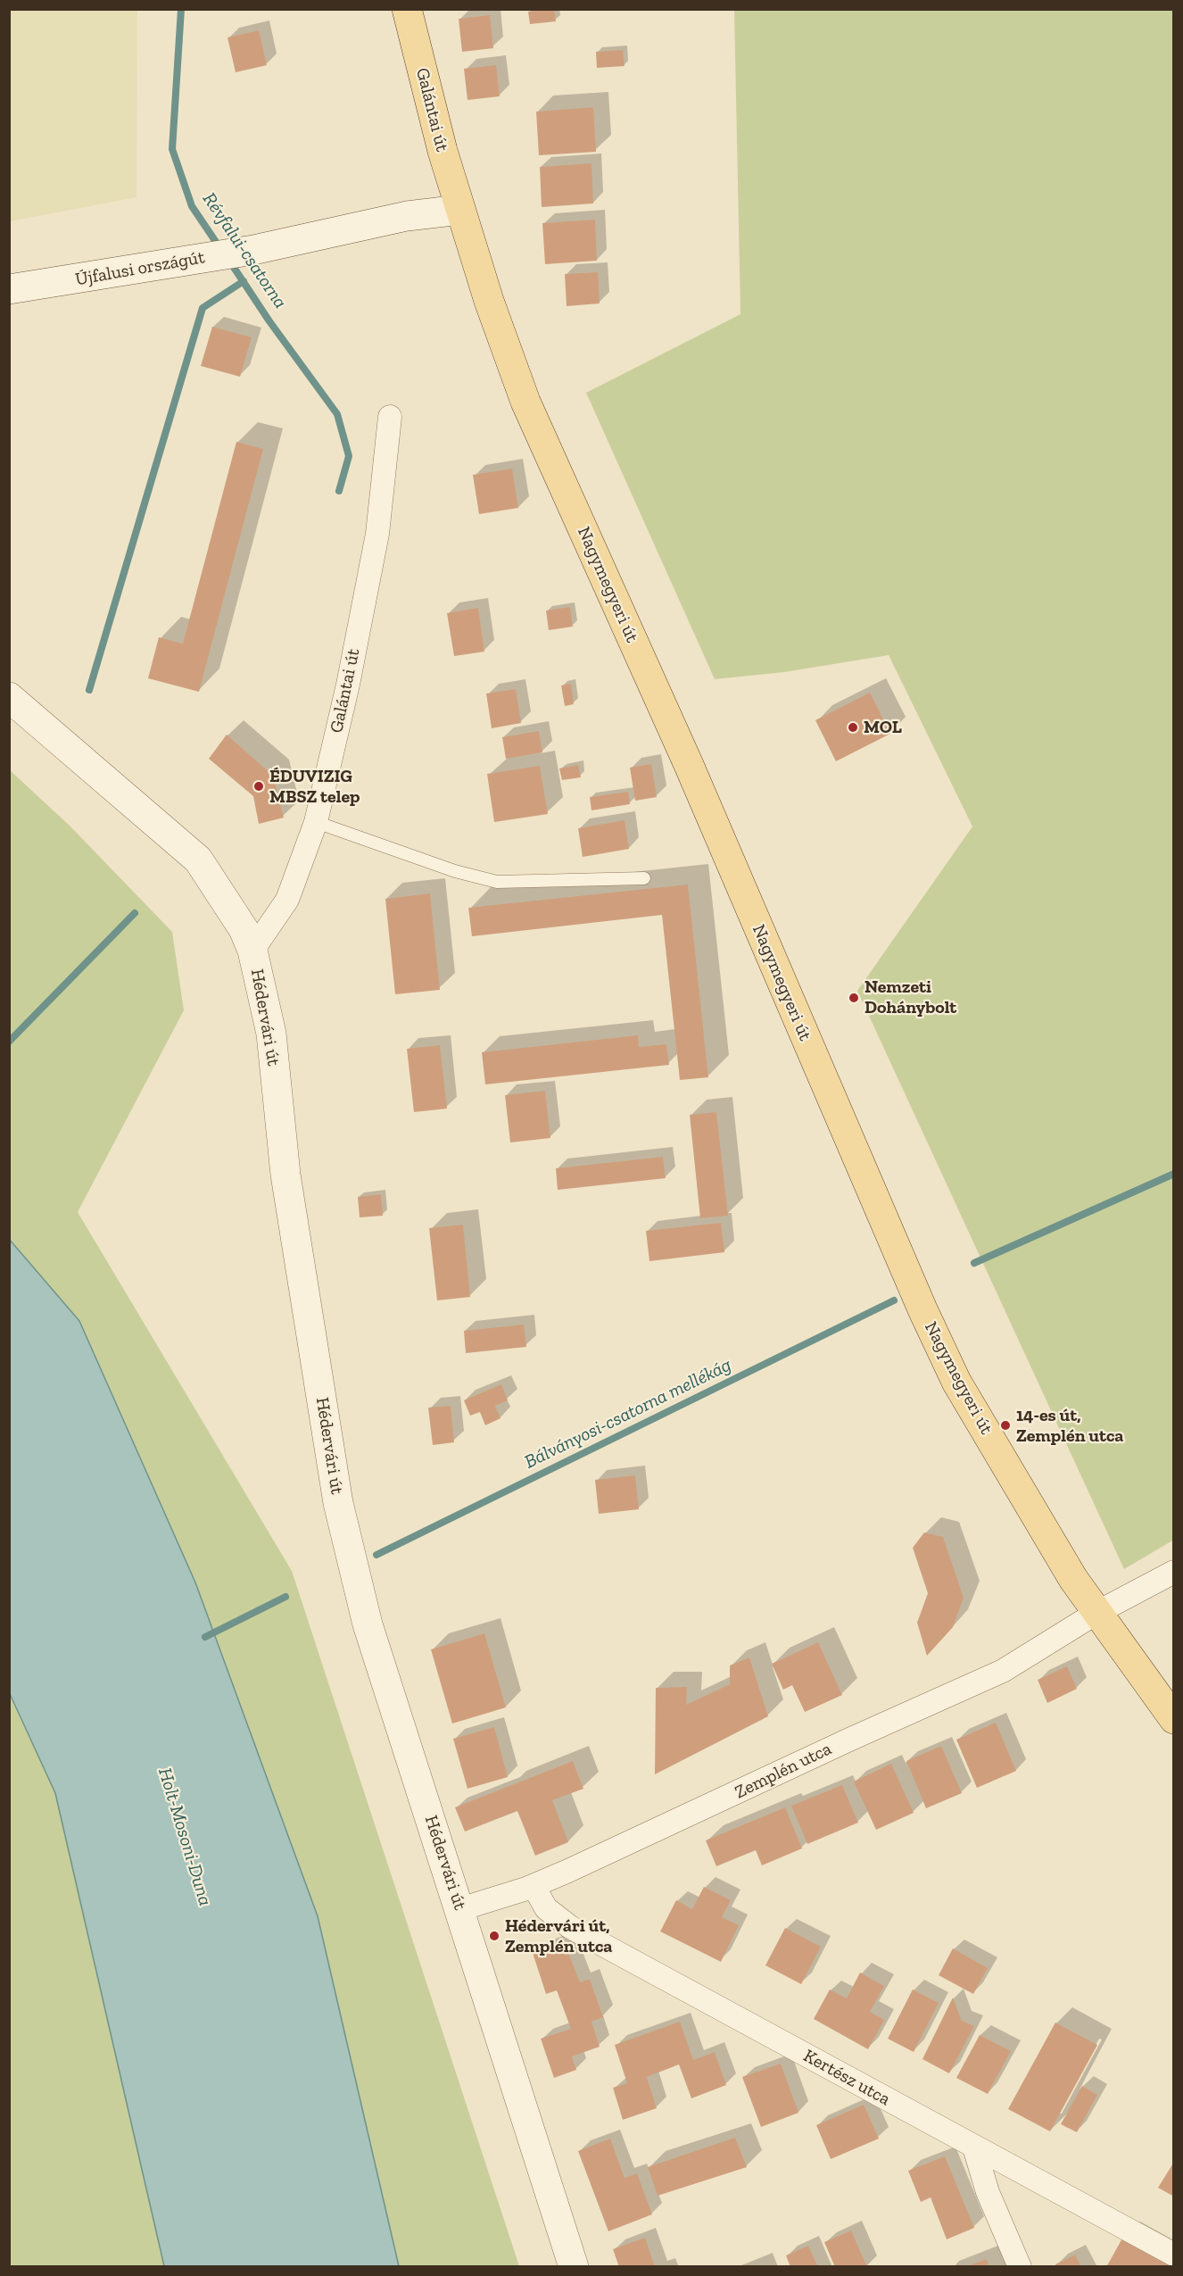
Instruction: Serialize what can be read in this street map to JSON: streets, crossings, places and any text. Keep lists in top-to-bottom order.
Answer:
{
  "streets": {
    "main road": ["Galántai út", "Nagymegyeri út"],
    "street": [
      "Újfalusi országút",
      "Hédervári út",
      "Zemplén utca",
      "Kertész utca"
    ]
  },
  "crossings": [
    ["Galántai út", "Újfalusi országút"],
    ["Galántai út", "Nagymegyeri út"],
    ["Galántai út", "Hédervári út"],
    ["Újfalusi országút", "Nagymegyeri út"],
    ["Nagymegyeri út", "Zemplén utca"],
    ["Hédervári út", "Zemplén utca"],
    ["Zemplén utca", "Kertész utca"]
  ],
  "water": ["Révfalui-csatorna", "Bálványosi-csatorna mellékág", "Holt-Mosoni-Duna"],
  "places": [
    "MOL",
    "ÉDUVIZIG MBSZ telep",
    "Nemzeti Dohánybolt",
    "14-es út, Zemplén utca",
    "Hédervári út, Zemplén utca"
  ]
}
